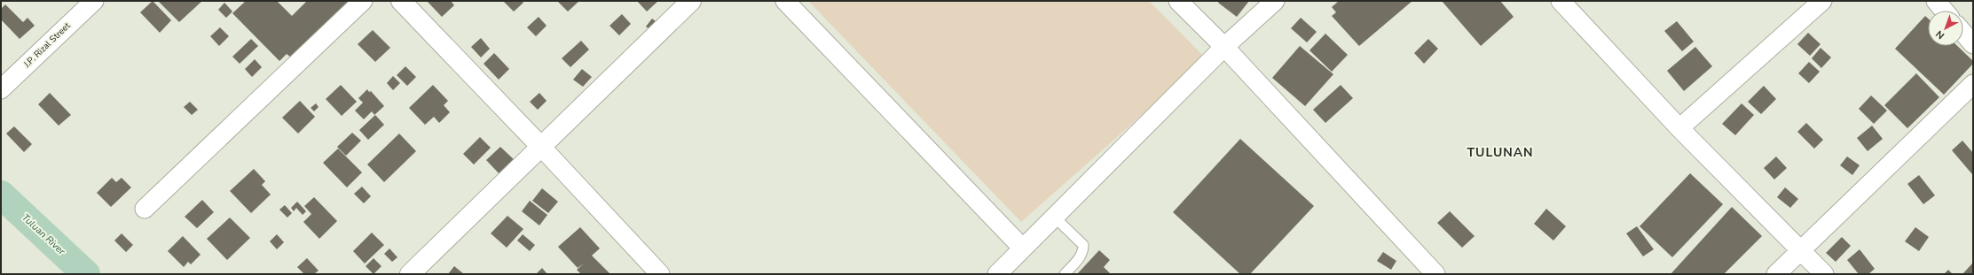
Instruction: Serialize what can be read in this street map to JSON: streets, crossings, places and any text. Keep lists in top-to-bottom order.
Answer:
{
  "streets": {
    "street": ["J.P. Rizal Street"]
  },
  "districts": ["TULUNAN"],
  "water": ["Tuluan River"],
  "north": "bottom left"
}
